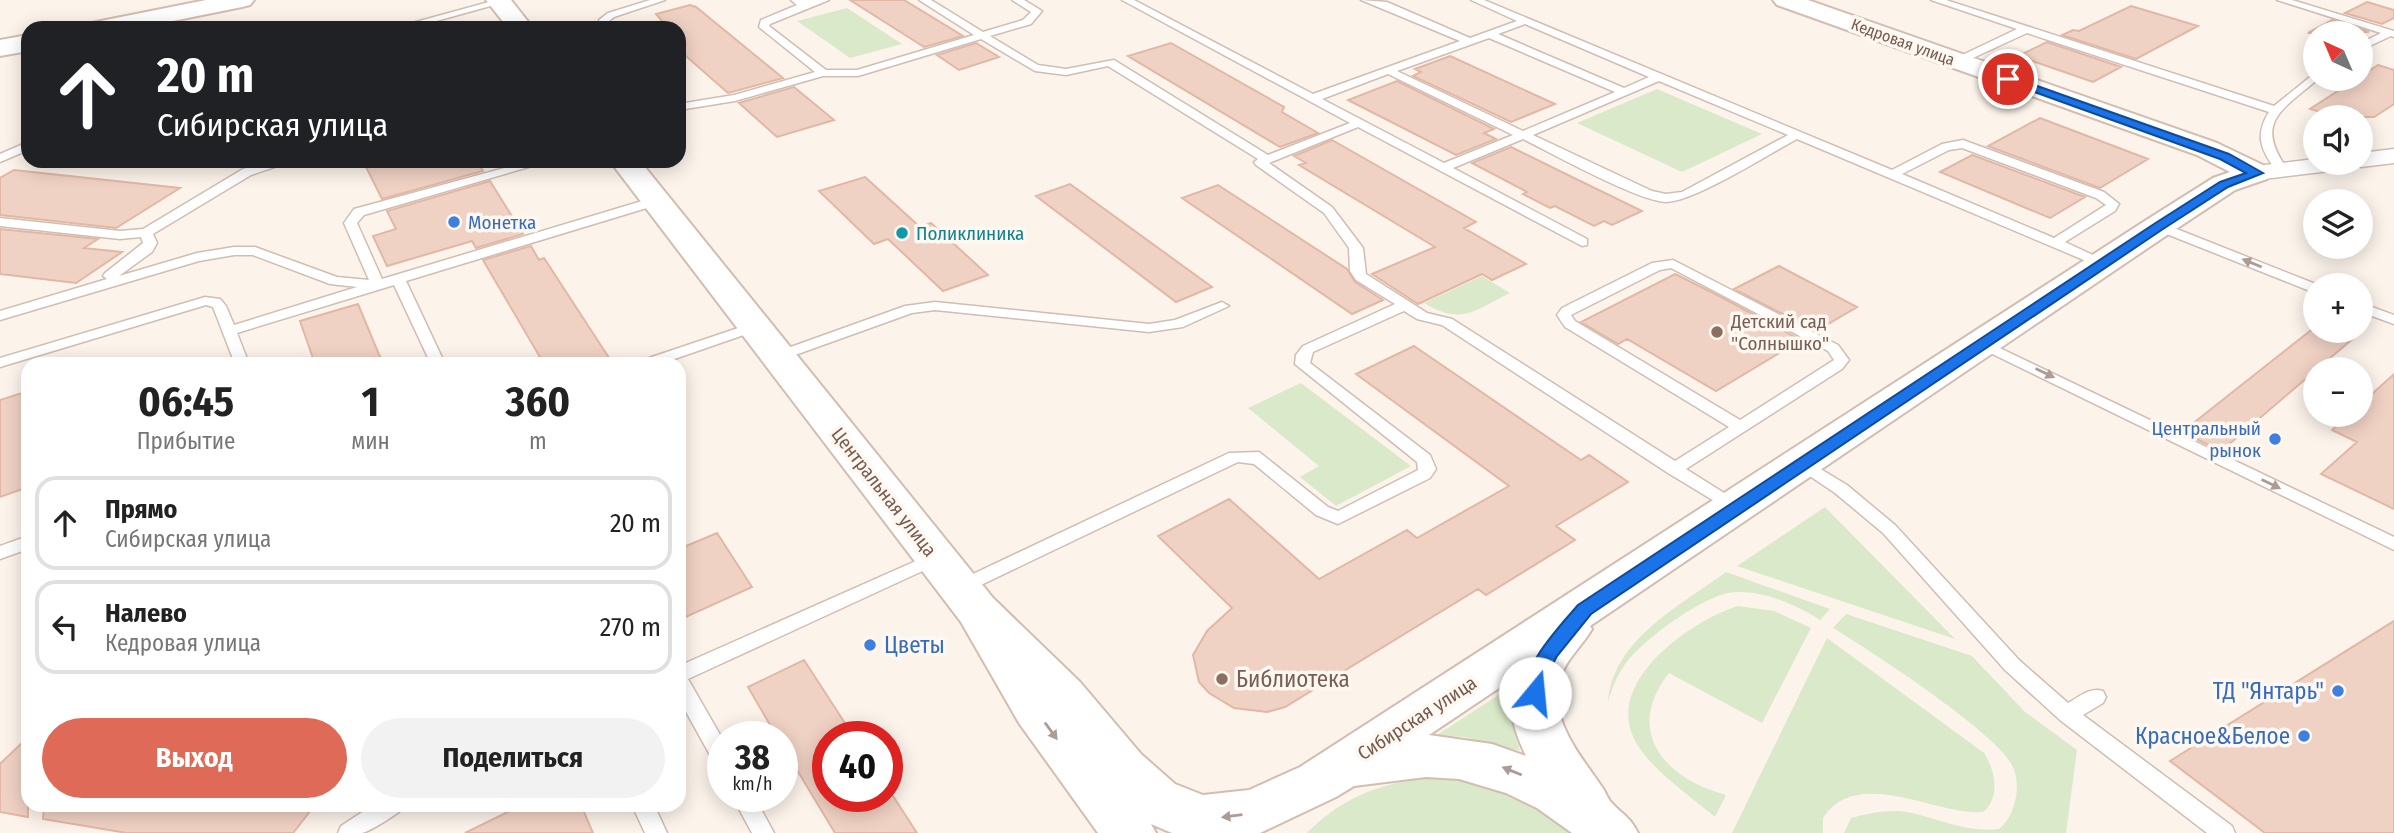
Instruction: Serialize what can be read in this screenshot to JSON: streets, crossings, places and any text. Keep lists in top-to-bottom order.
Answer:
{
  "streets": {
    "street": ["Кедровая улица", "Центральная улица", "Сибирская улица"]
  },
  "crossings": [
    ["Кедровая улица", "Сибирская улица"]
  ],
  "places": [
    "Монетка",
    "Поликлиника",
    "Детский сад \"Солнышко\"",
    "Центральный рынок",
    "Цветы",
    "Библиотека",
    "ТД \"Янтарь\"",
    "Красное&Белое"
  ],
  "north": "top left",
  "page": {
    "map_buttons": ["+", "−"],
    "turn": ["20 m", "Сибирская улица"],
    "eta": [
      "06:45",
      "Прибытие",
      "1",
      "мин",
      "360",
      "m"
    ],
    "list": [
      {
        "name": "Прямо",
        "note": "Сибирская улица",
        "value": "20 m"
      },
      {
        "name": "Налево",
        "note": "Кедровая улица",
        "value": "270 m"
      }
    ],
    "buttons": ["Выход", "Поделиться"],
    "speed": "38 km/h",
    "limit": "40"
  }
}
